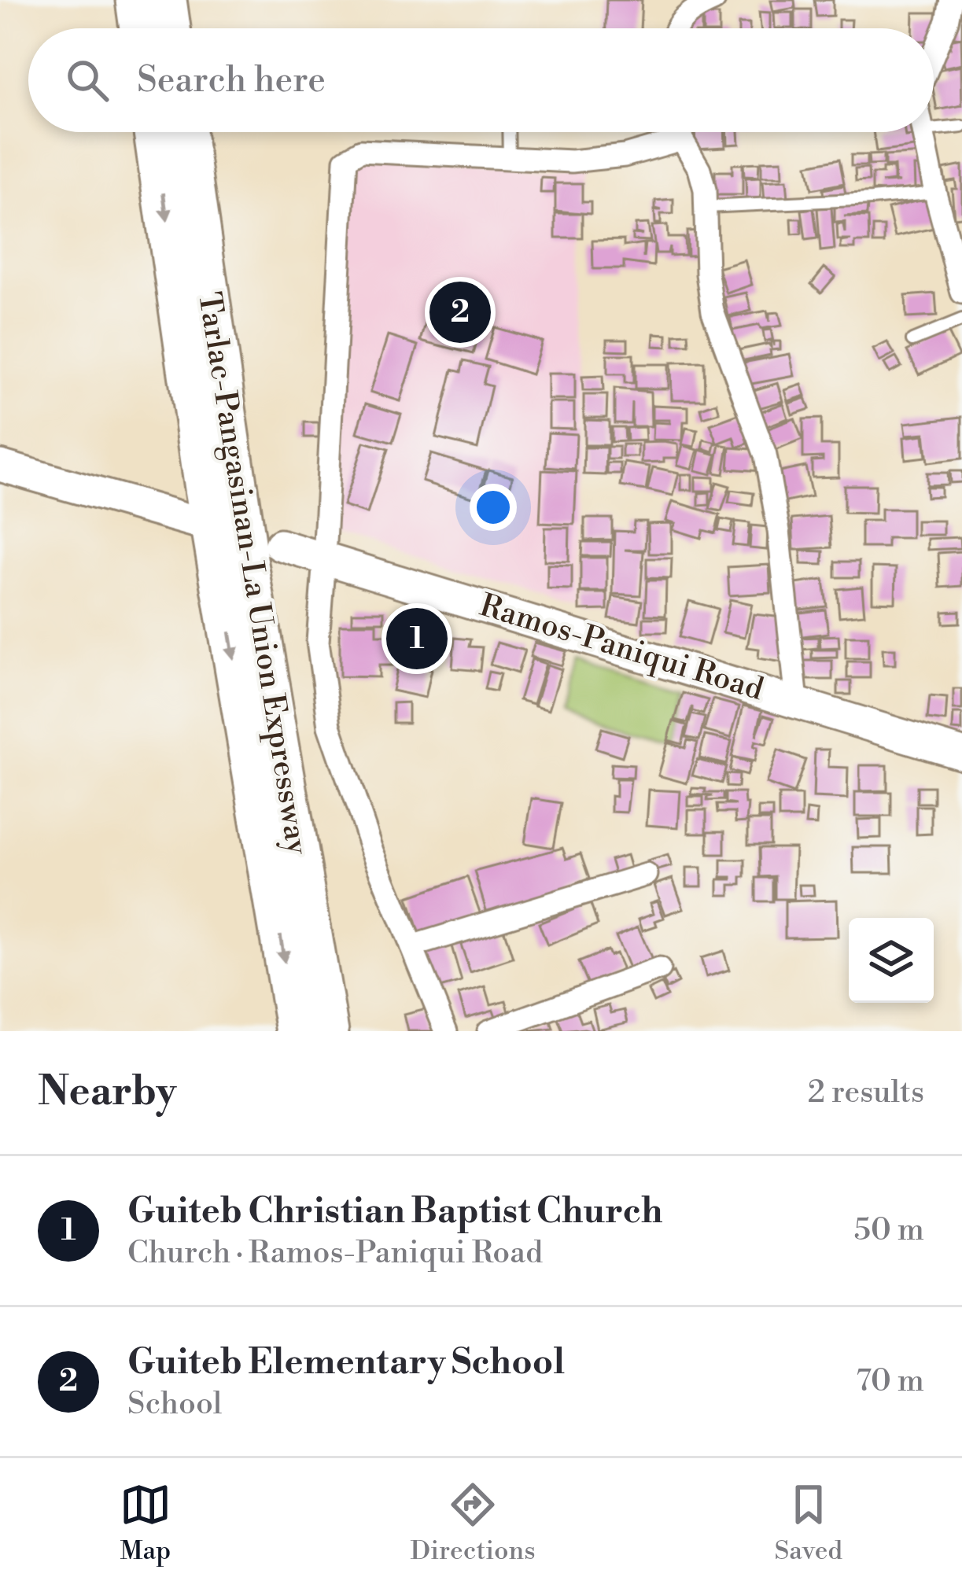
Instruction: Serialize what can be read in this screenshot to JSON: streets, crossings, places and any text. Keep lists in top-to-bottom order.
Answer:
{
  "streets": {
    "highway": ["Tarlac-Pangasinan-La Union Expressway"],
    "main road": ["Ramos-Paniqui Road"]
  },
  "page": {
    "search": "Search here",
    "pins": ["2", "1"],
    "heading": ["Nearby", "2 results"],
    "list": [
      {
        "mark": "1",
        "name": "Guiteb Christian Baptist Church",
        "note": "Church · Ramos-Paniqui Road",
        "value": "50 m"
      },
      {
        "mark": "2",
        "name": "Guiteb Elementary School",
        "note": "School",
        "value": "70 m"
      }
    ],
    "nav": ["Map", "Directions", "Saved"]
  }
}
